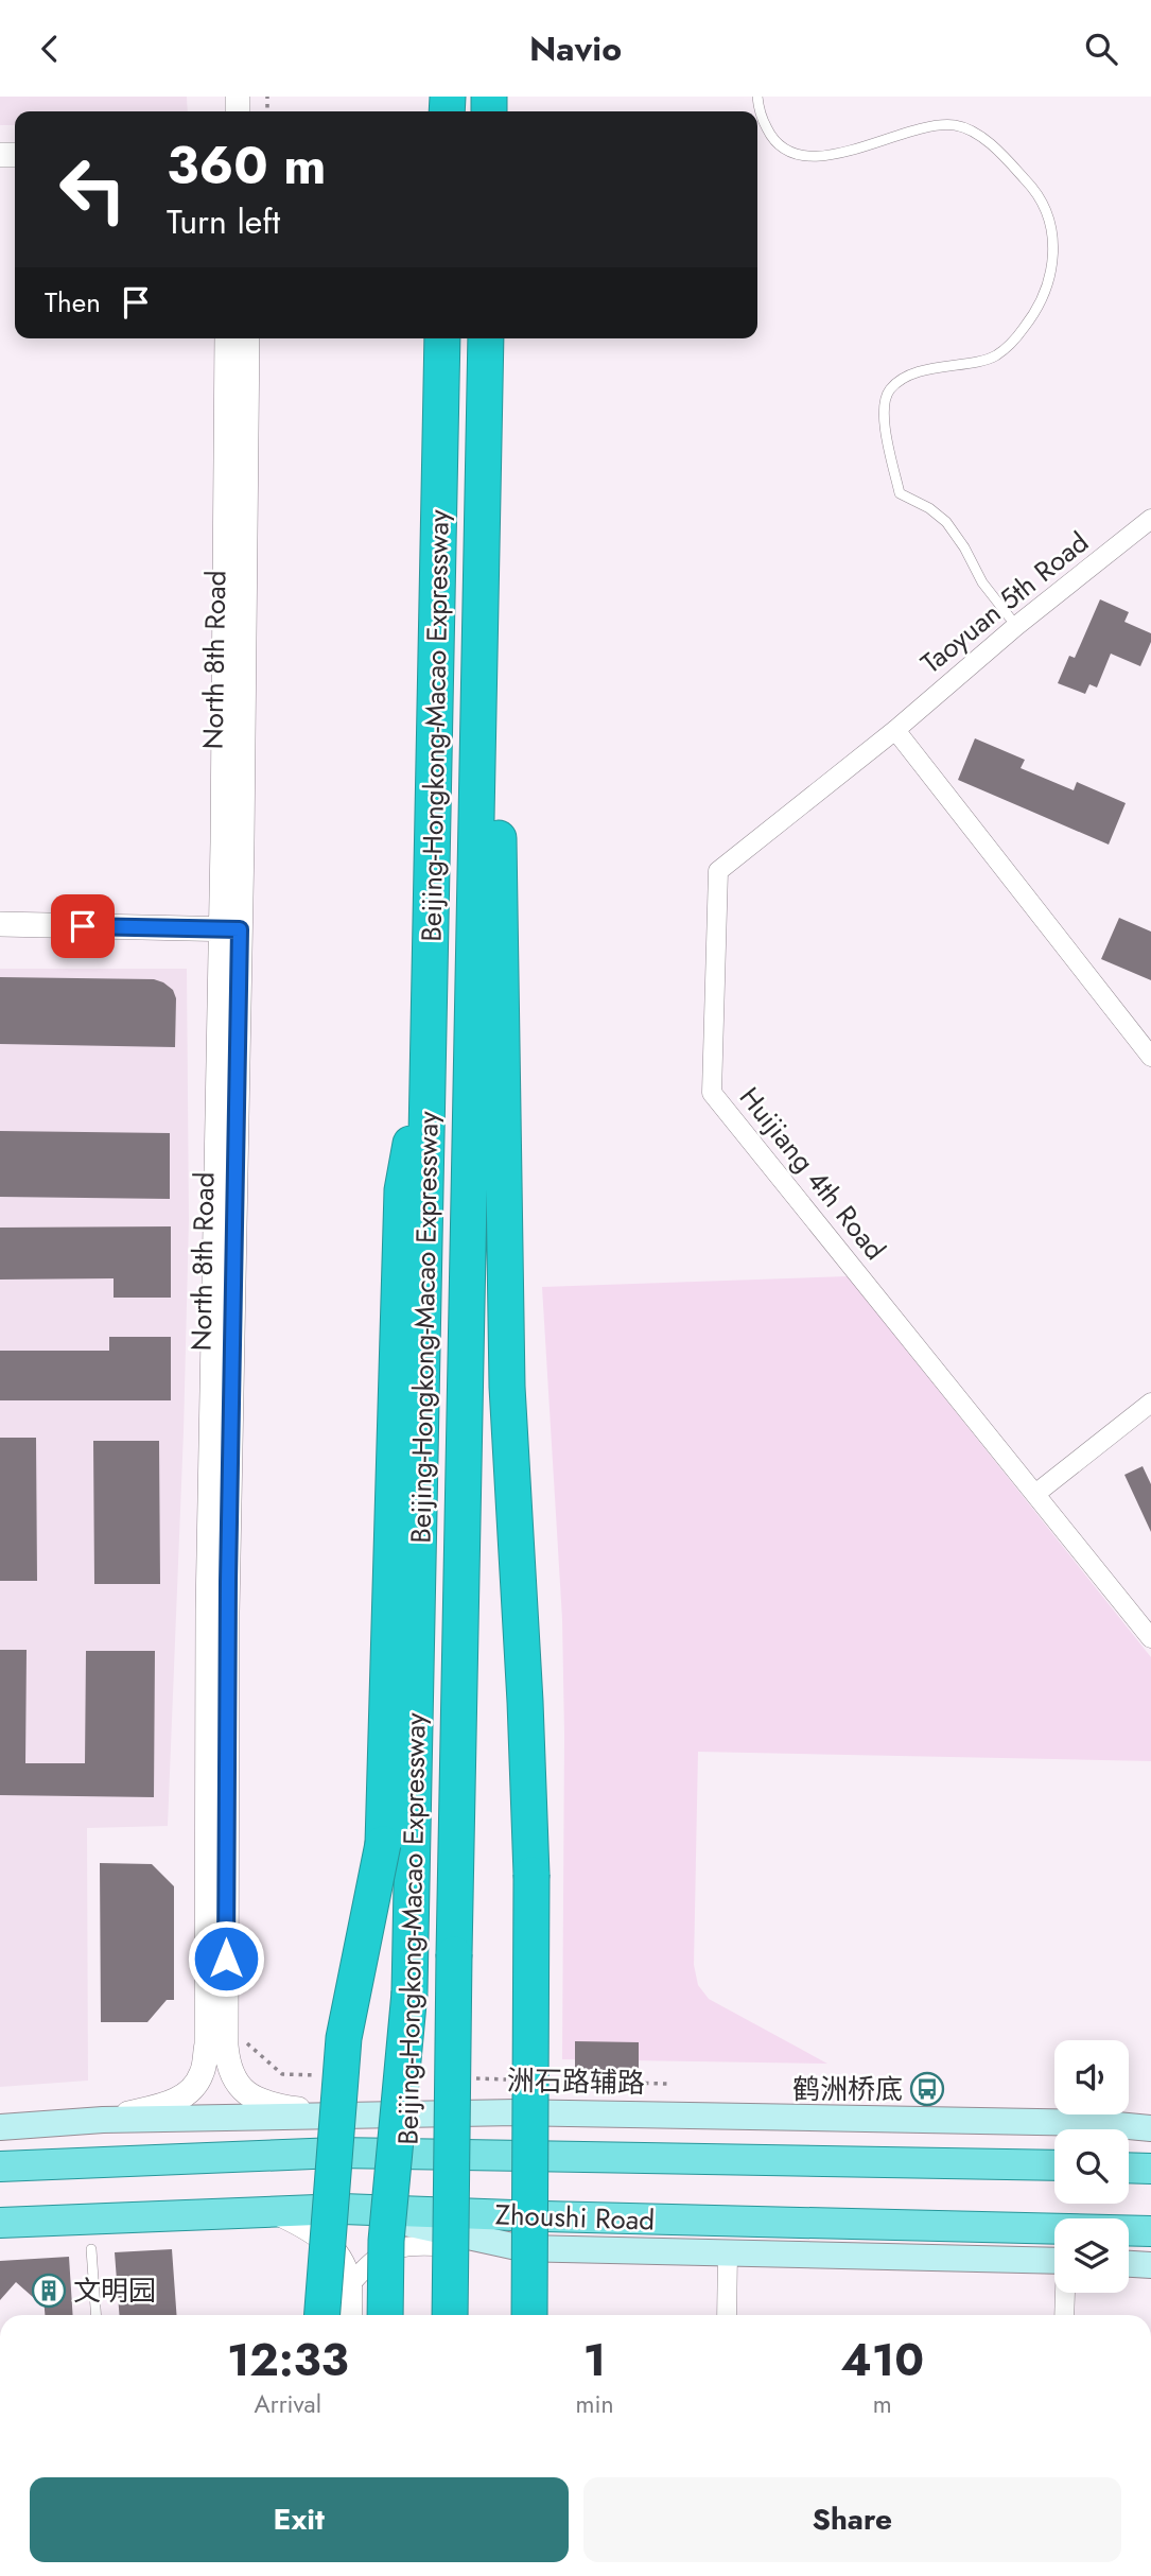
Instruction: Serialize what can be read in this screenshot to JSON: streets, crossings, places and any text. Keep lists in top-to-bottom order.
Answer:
{
  "streets": {
    "highway": ["Beijing-Hongkong-Macao Expressway"],
    "main road": ["洲石路辅路", "Zhoushi Road"],
    "street": ["Taoyuan 5th Road", "North 8th Road", "Huijiang 4th Road"]
  },
  "crossings": [
    ["Taoyuan 5th Road", "Huijiang 4th Road"],
    ["North 8th Road", "洲石路辅路"]
  ],
  "places": {
    "bus stop": ["鹤洲桥底"],
    "building": ["文明园"]
  },
  "page": {
    "header": "Navio",
    "turn": ["360 m", "Turn left"],
    "then": "Then",
    "eta": [
      "12:33",
      "Arrival",
      "1",
      "min",
      "410",
      "m"
    ],
    "buttons": ["Exit", "Share"]
  }
}
